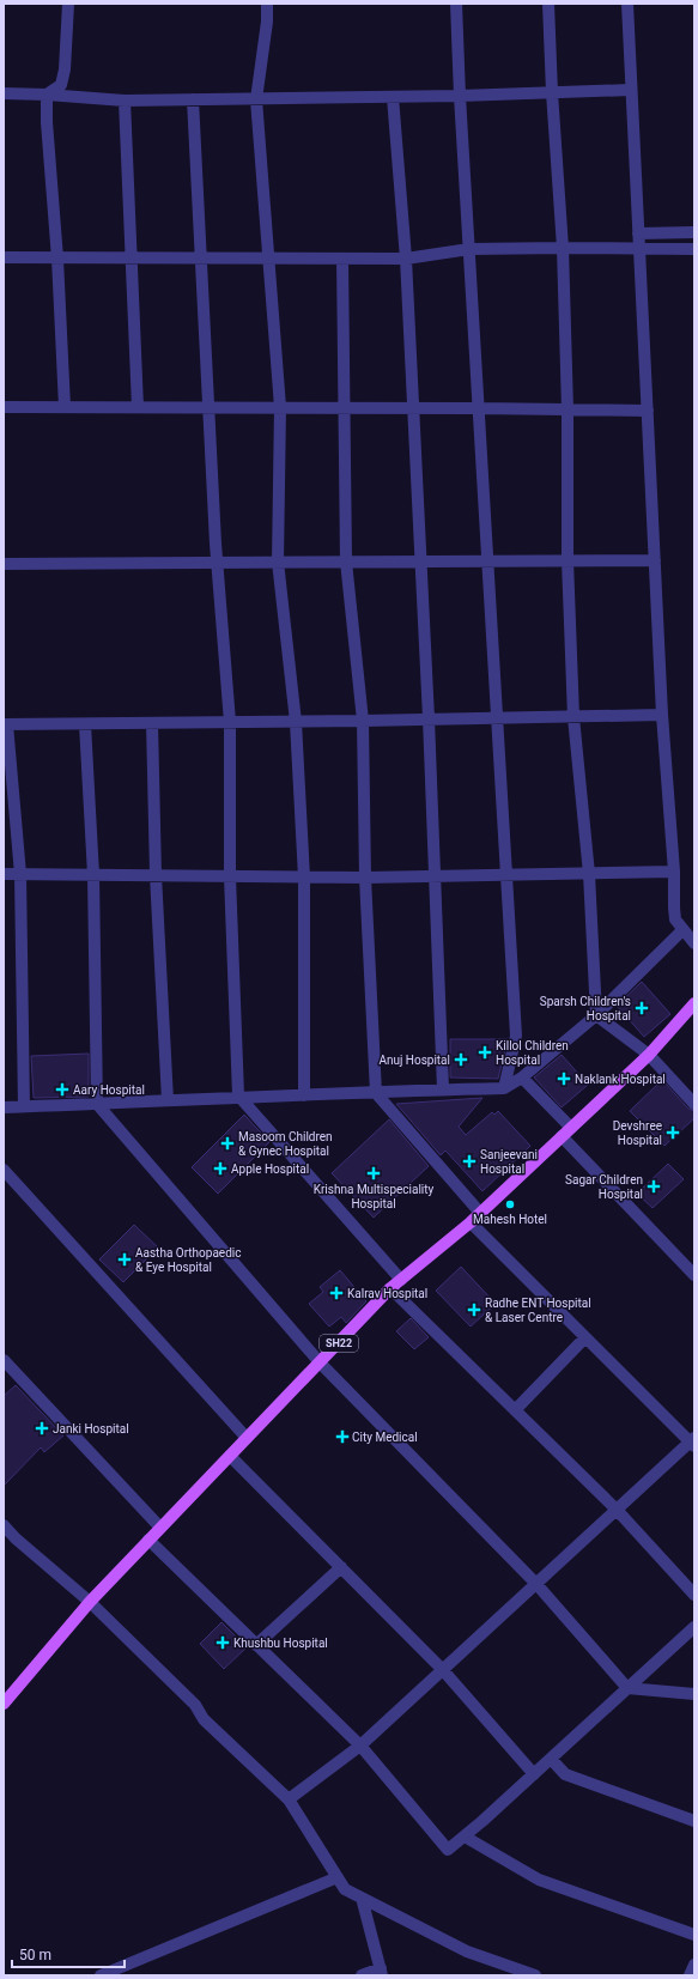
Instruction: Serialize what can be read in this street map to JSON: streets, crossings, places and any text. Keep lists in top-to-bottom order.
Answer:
{
  "streets": {
    "main road": ["SH22"]
  },
  "places": {
    "health": [
      "Sparsh Children's Hospital",
      "Killol Children Hospital",
      "Anuj Hospital",
      "Naklank Hospital",
      "Aary Hospital",
      "Devshree Hospital",
      "Masoom Children & Gynec Hospital",
      "Sanjeevani Hospital",
      "Apple Hospital",
      "Krishna Multispeciality Hospital",
      "Sagar Children Hospital",
      "Aastha Orthopaedic & Eye Hospital",
      "Kalrav Hospital",
      "Radhe ENT Hospital & Laser Centre",
      "Janki Hospital",
      "City Medical",
      "Khushbu Hospital"
    ],
    "other": ["Mahesh Hotel"]
  },
  "scale_bar": "50 m"
}
